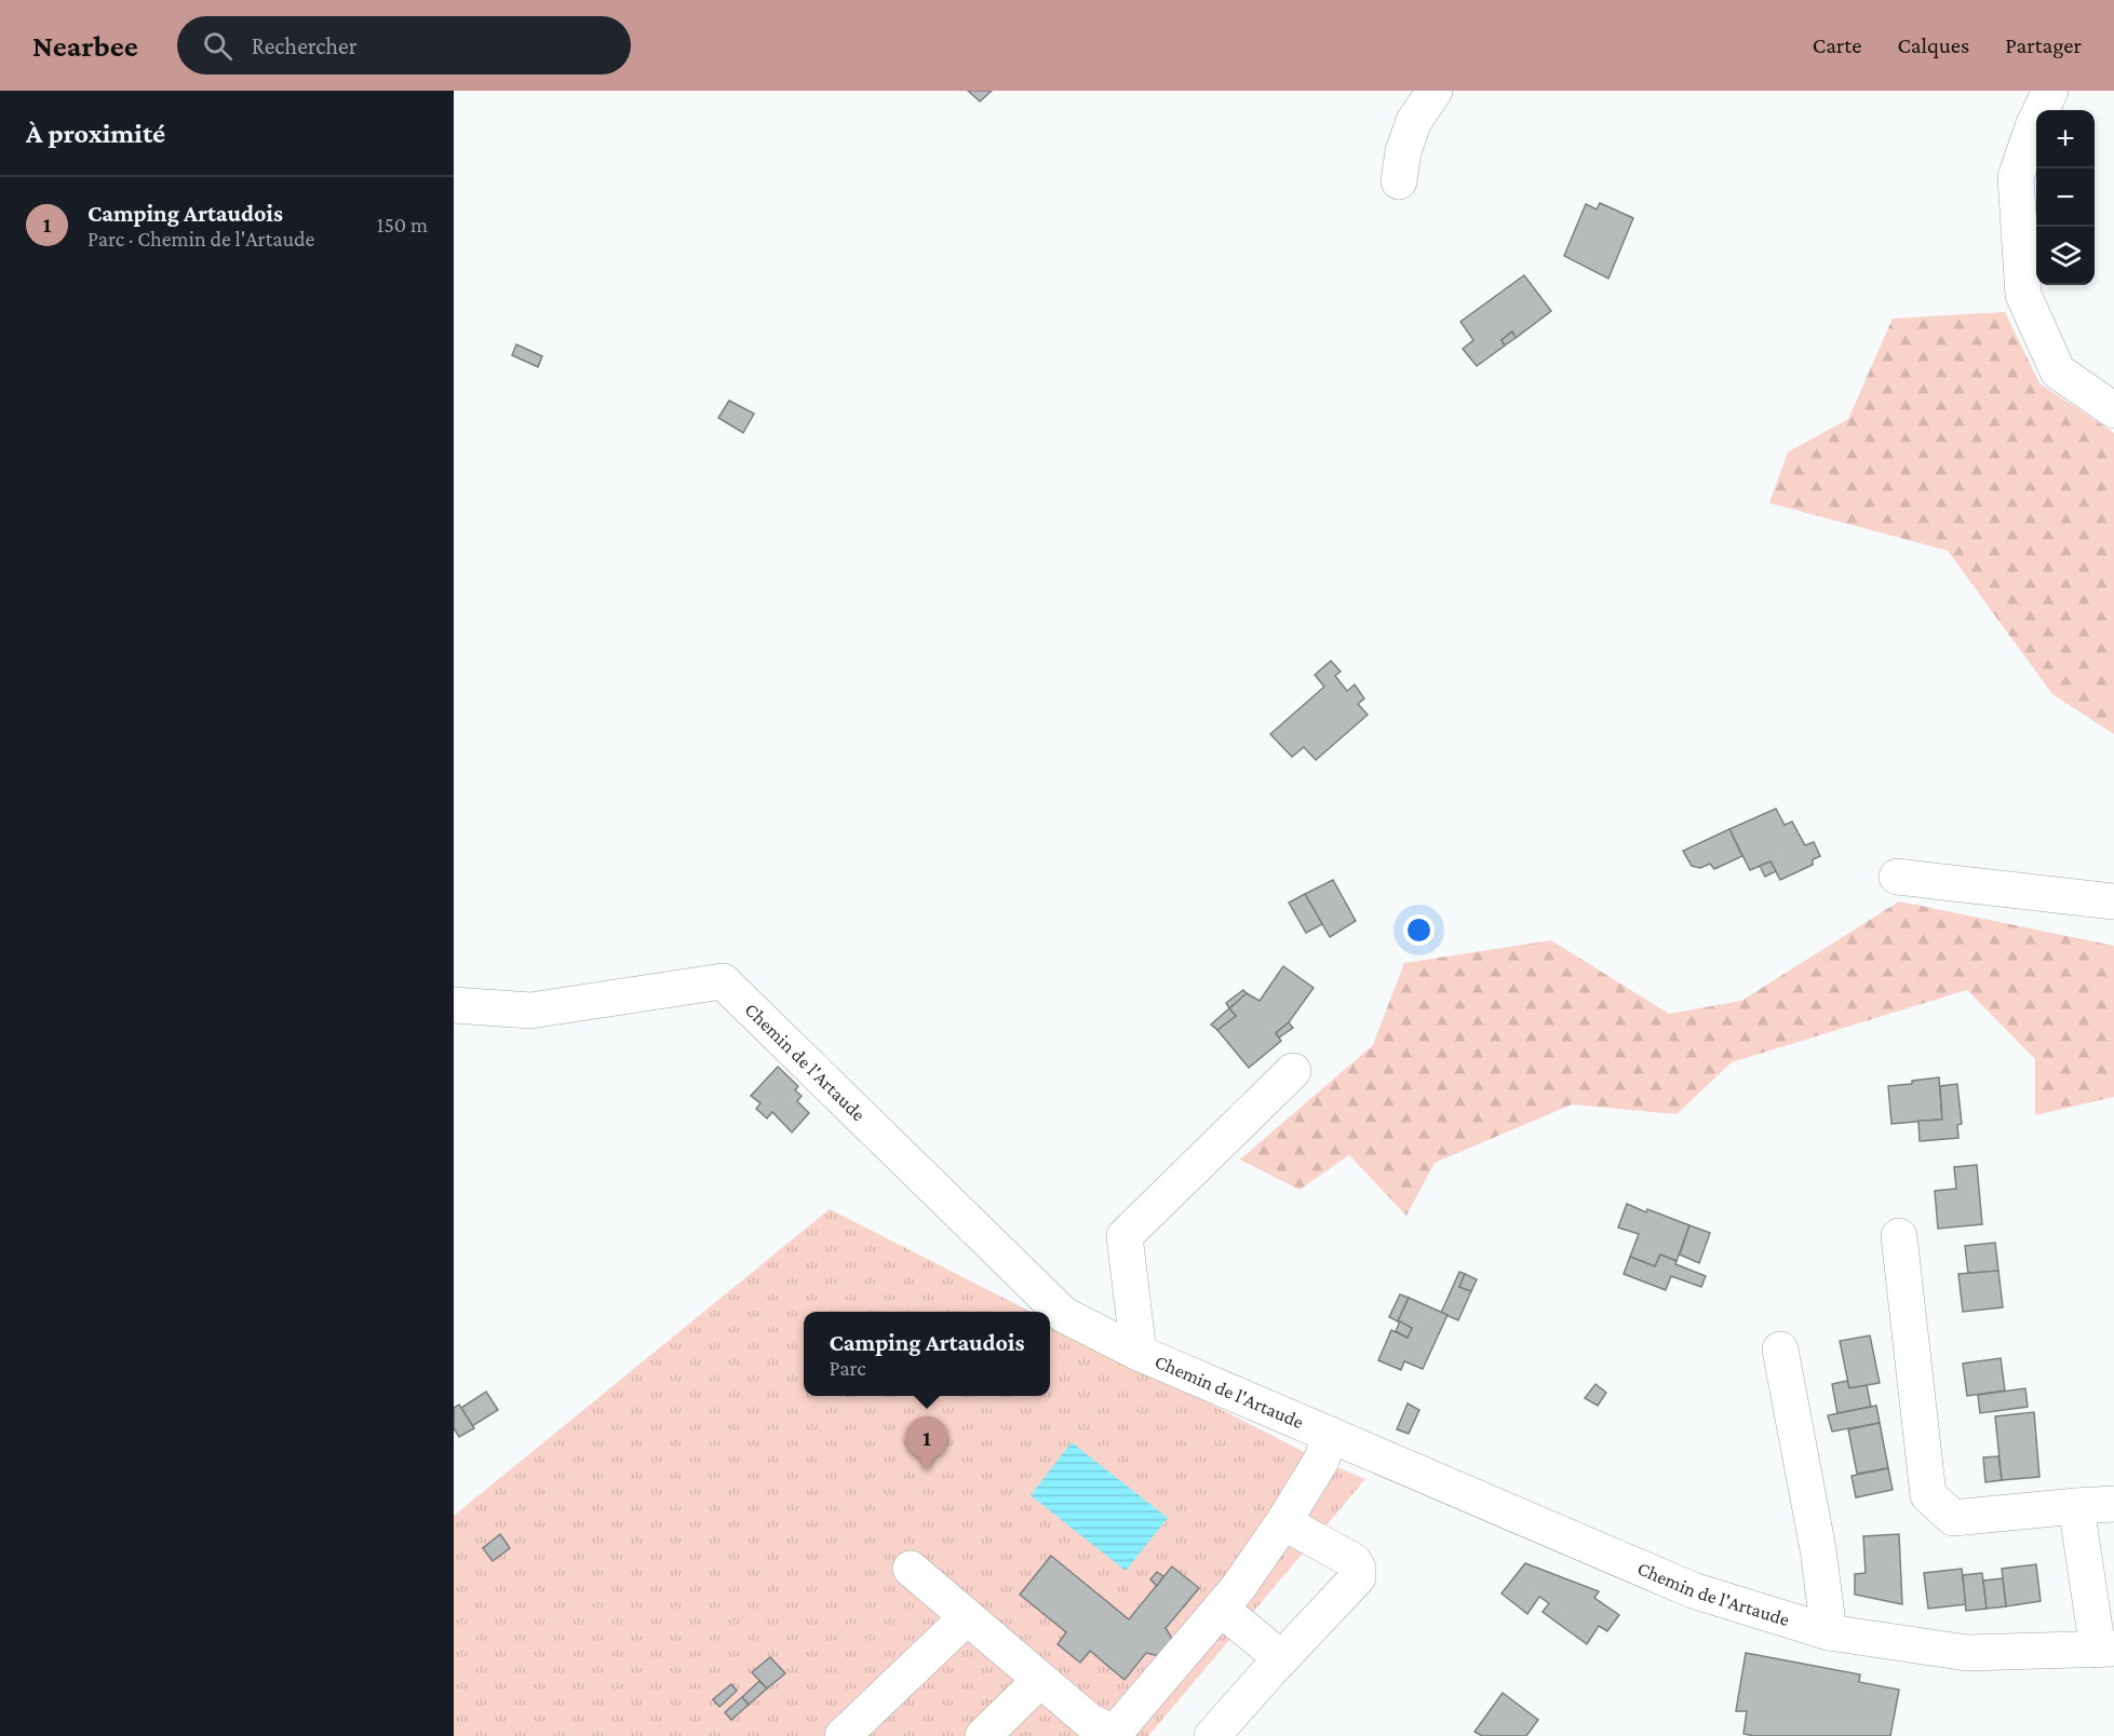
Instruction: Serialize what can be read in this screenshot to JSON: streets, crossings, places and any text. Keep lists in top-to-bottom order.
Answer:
{
  "streets": {
    "street": ["Chemin de l'Artaude"]
  },
  "page": {
    "header": "Nearbee",
    "search": "Rechercher",
    "nav": ["Carte", "Calques", "Partager"],
    "heading": "À proximité",
    "map_buttons": ["+", "−"],
    "list": [
      {
        "mark": "1",
        "name": "Camping Artaudois",
        "note": "Parc · Chemin de l'Artaude",
        "value": "150 m"
      }
    ],
    "popup": ["Camping Artaudois", "Parc"],
    "pins": "1"
  }
}
